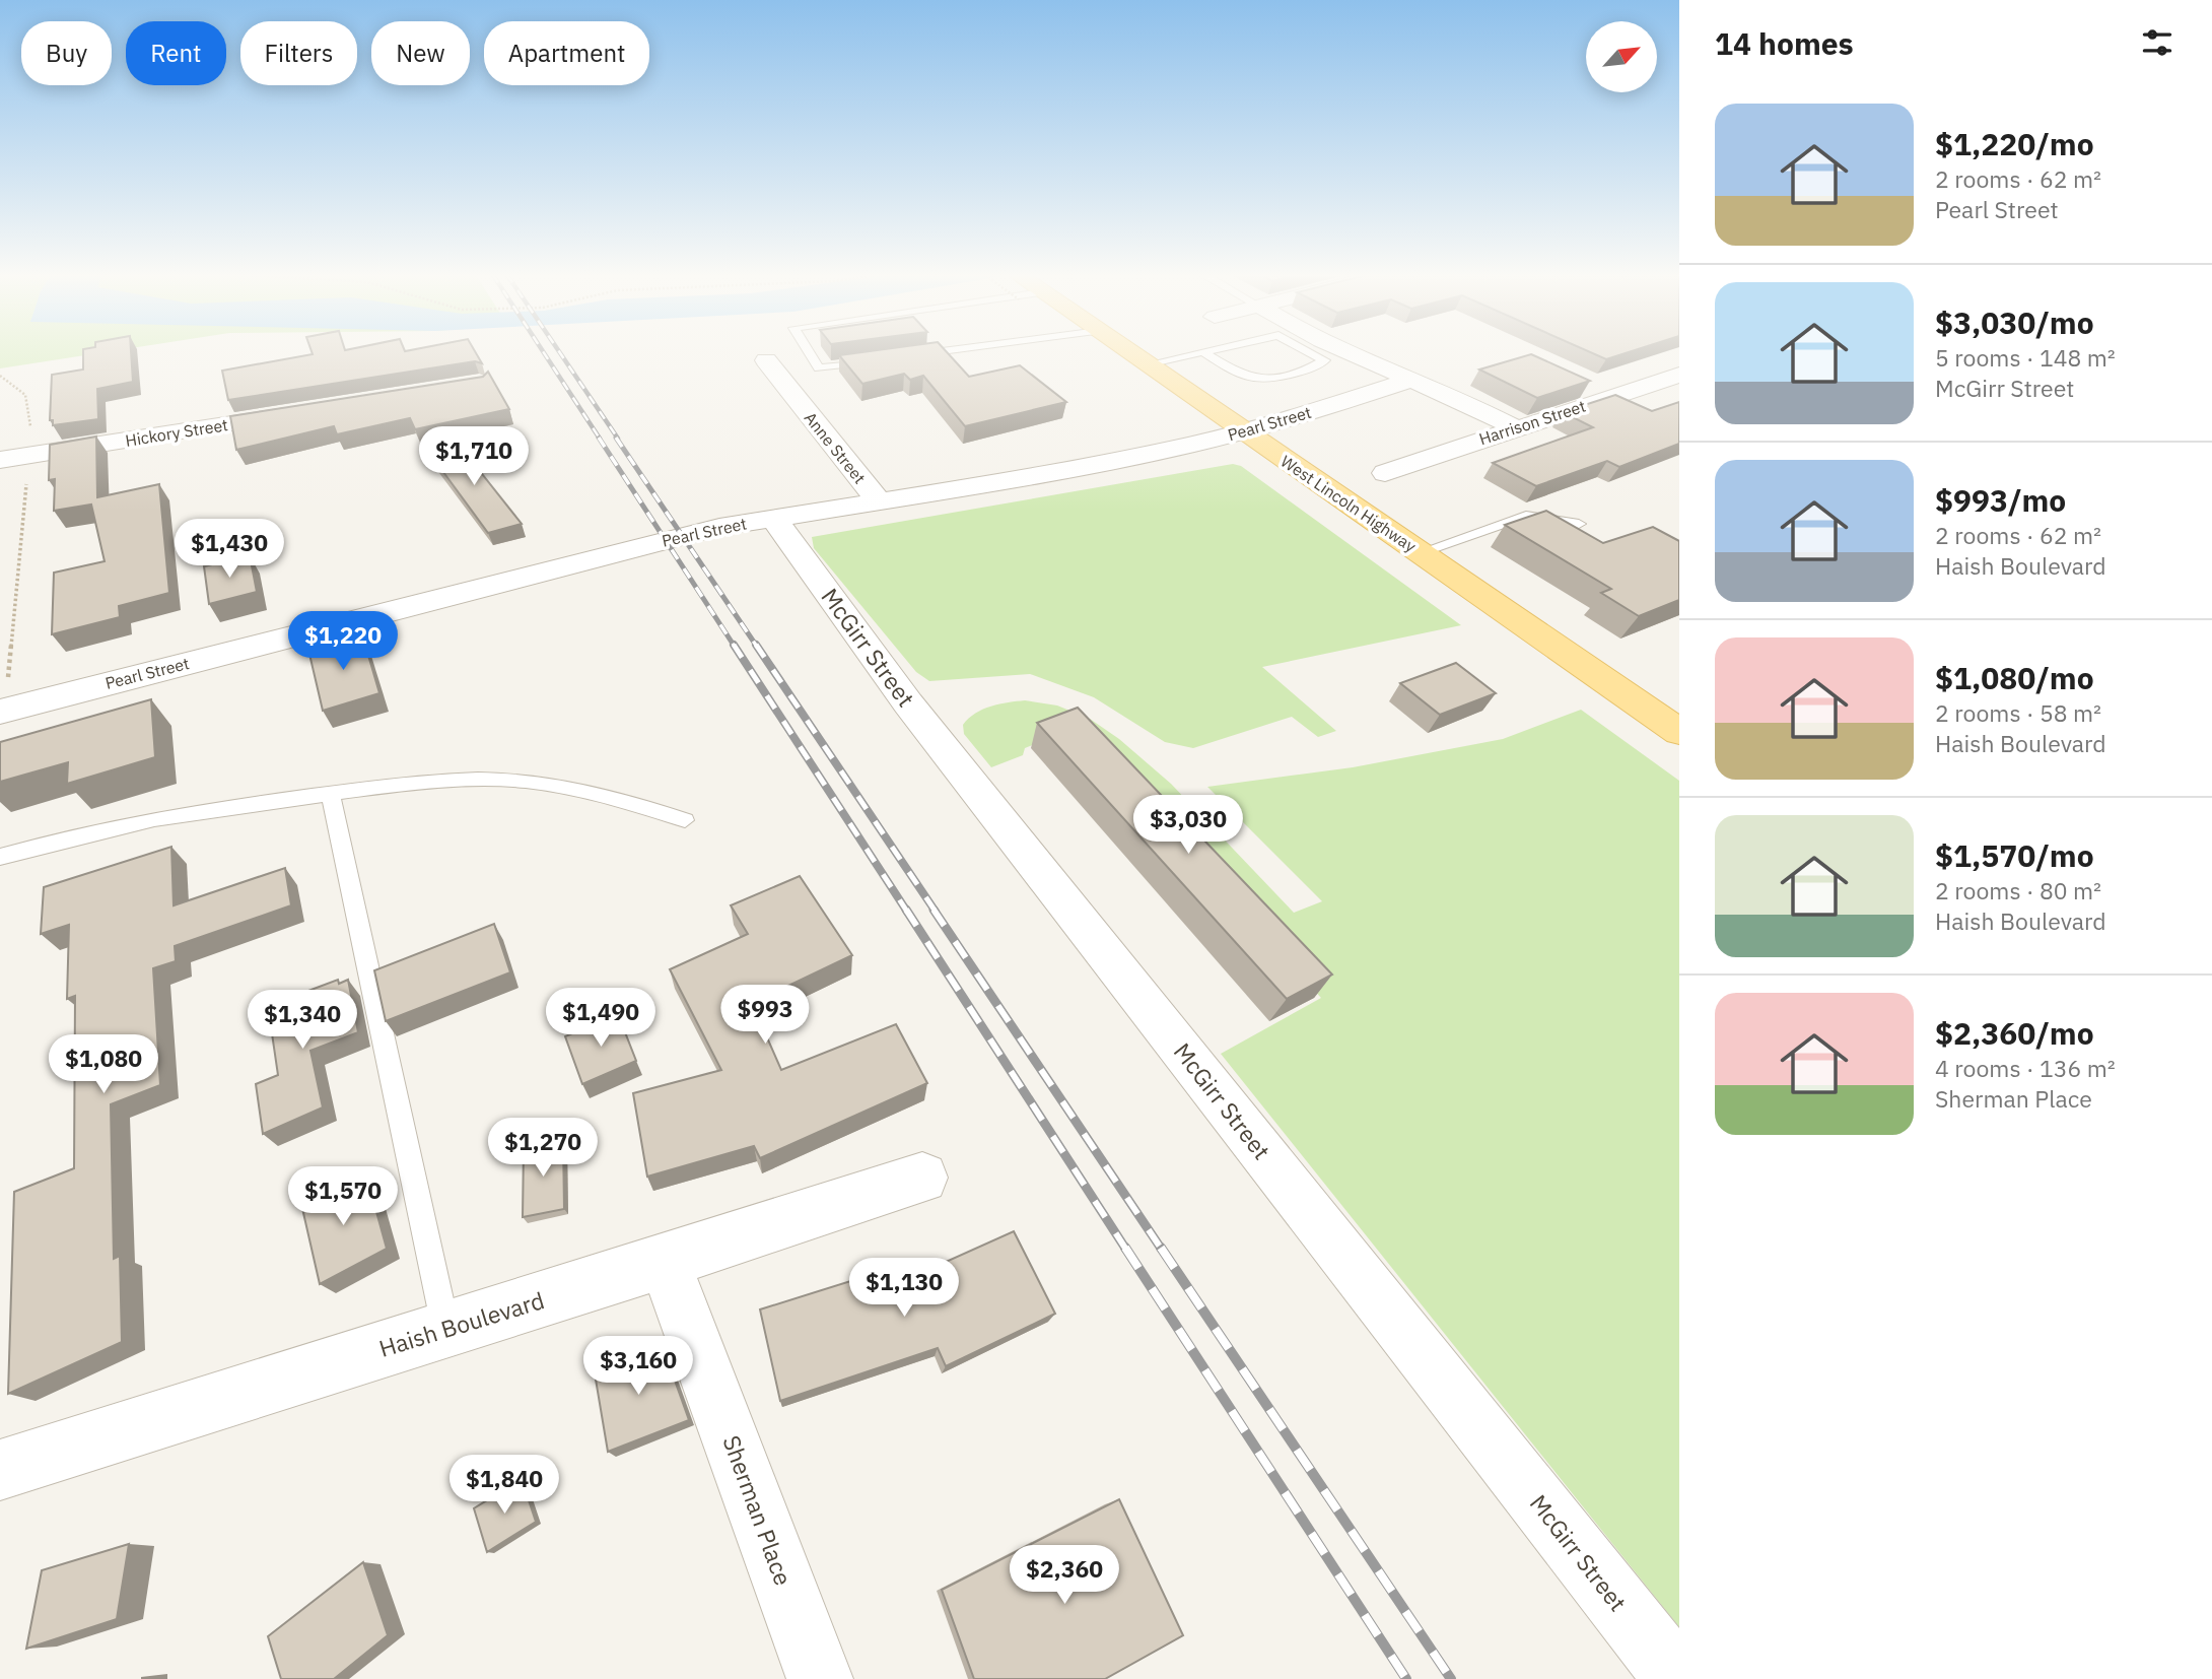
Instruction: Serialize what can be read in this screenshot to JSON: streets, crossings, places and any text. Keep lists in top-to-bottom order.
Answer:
{
  "streets": {
    "main road": ["West Lincoln Highway"],
    "street": [
      "Harrison Street",
      "Pearl Street",
      "Hickory Street",
      "Anne Street",
      "McGirr Street",
      "Haish Boulevard",
      "Sherman Place"
    ]
  },
  "crossings": [
    ["Pearl Street", "Anne Street"],
    ["Pearl Street", "West Lincoln Highway"],
    ["Pearl Street", "McGirr Street"],
    ["Haish Boulevard", "Sherman Place"]
  ],
  "north": "top right",
  "page": {
    "heading": "14 homes",
    "chip": [
      "Buy",
      "Rent",
      "Filters",
      "New",
      "Apartment"
    ],
    "list": [
      {
        "name": "$1,220/mo",
        "note": "2 rooms · 62 m² · Pearl Street"
      },
      {
        "name": "$3,030/mo",
        "note": "5 rooms · 148 m² · McGirr Street"
      },
      {
        "name": "$993/mo",
        "note": "2 rooms · 62 m² · Haish Boulevard"
      },
      {
        "name": "$1,080/mo",
        "note": "2 rooms · 58 m² · Haish Boulevard"
      },
      {
        "name": "$1,570/mo",
        "note": "2 rooms · 80 m² · Haish Boulevard"
      },
      {
        "name": "$2,360/mo",
        "note": "4 rooms · 136 m² · Sherman Place"
      }
    ],
    "price": [
      "$1,710",
      "$1,430",
      "$1,220",
      "$3,030",
      "$993",
      "$1,490",
      "$1,340",
      "$1,080",
      "$1,270",
      "$1,570",
      "$1,130",
      "$3,160",
      "$1,840",
      "$2,360"
    ]
  }
}
